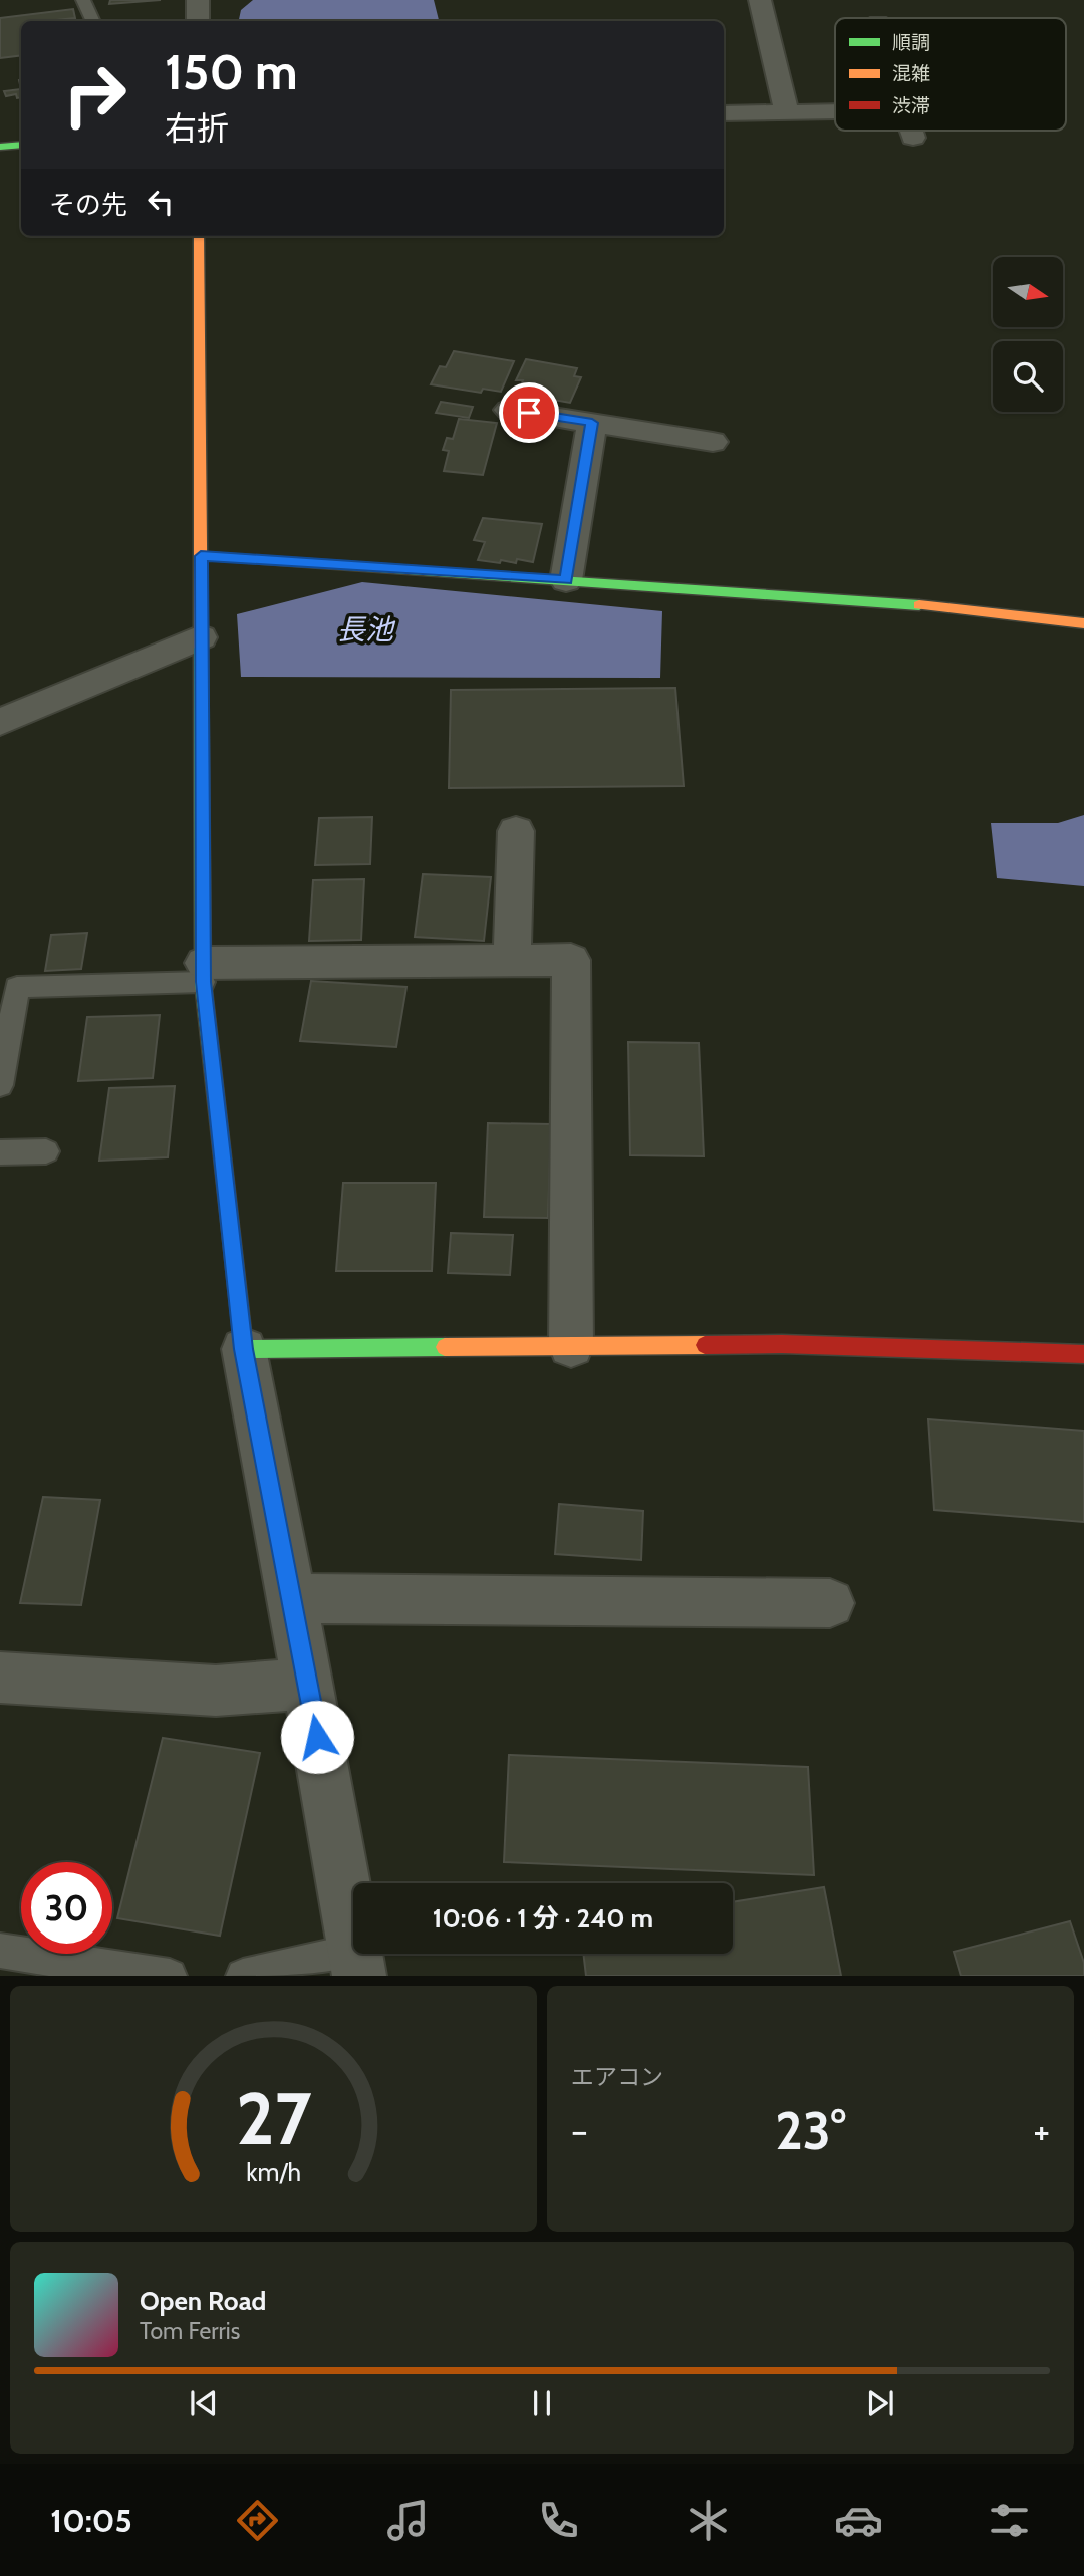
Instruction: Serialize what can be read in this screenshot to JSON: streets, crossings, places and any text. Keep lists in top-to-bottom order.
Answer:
{
  "water": ["長池"],
  "legend": ["順調", "混雑", "渋滞"],
  "north": "right",
  "page": {
    "turn": ["150 m", "右折"],
    "then": "その先",
    "limit": "30",
    "trip": "10:06 · 1 分 · 240 m",
    "tile": "エアコン",
    "heat": ["−", "23°", "+"],
    "song": ["Open Road", "Tom Ferris"],
    "tabs": "10:05",
    "gauge": ["27", "km/h"]
  }
}
